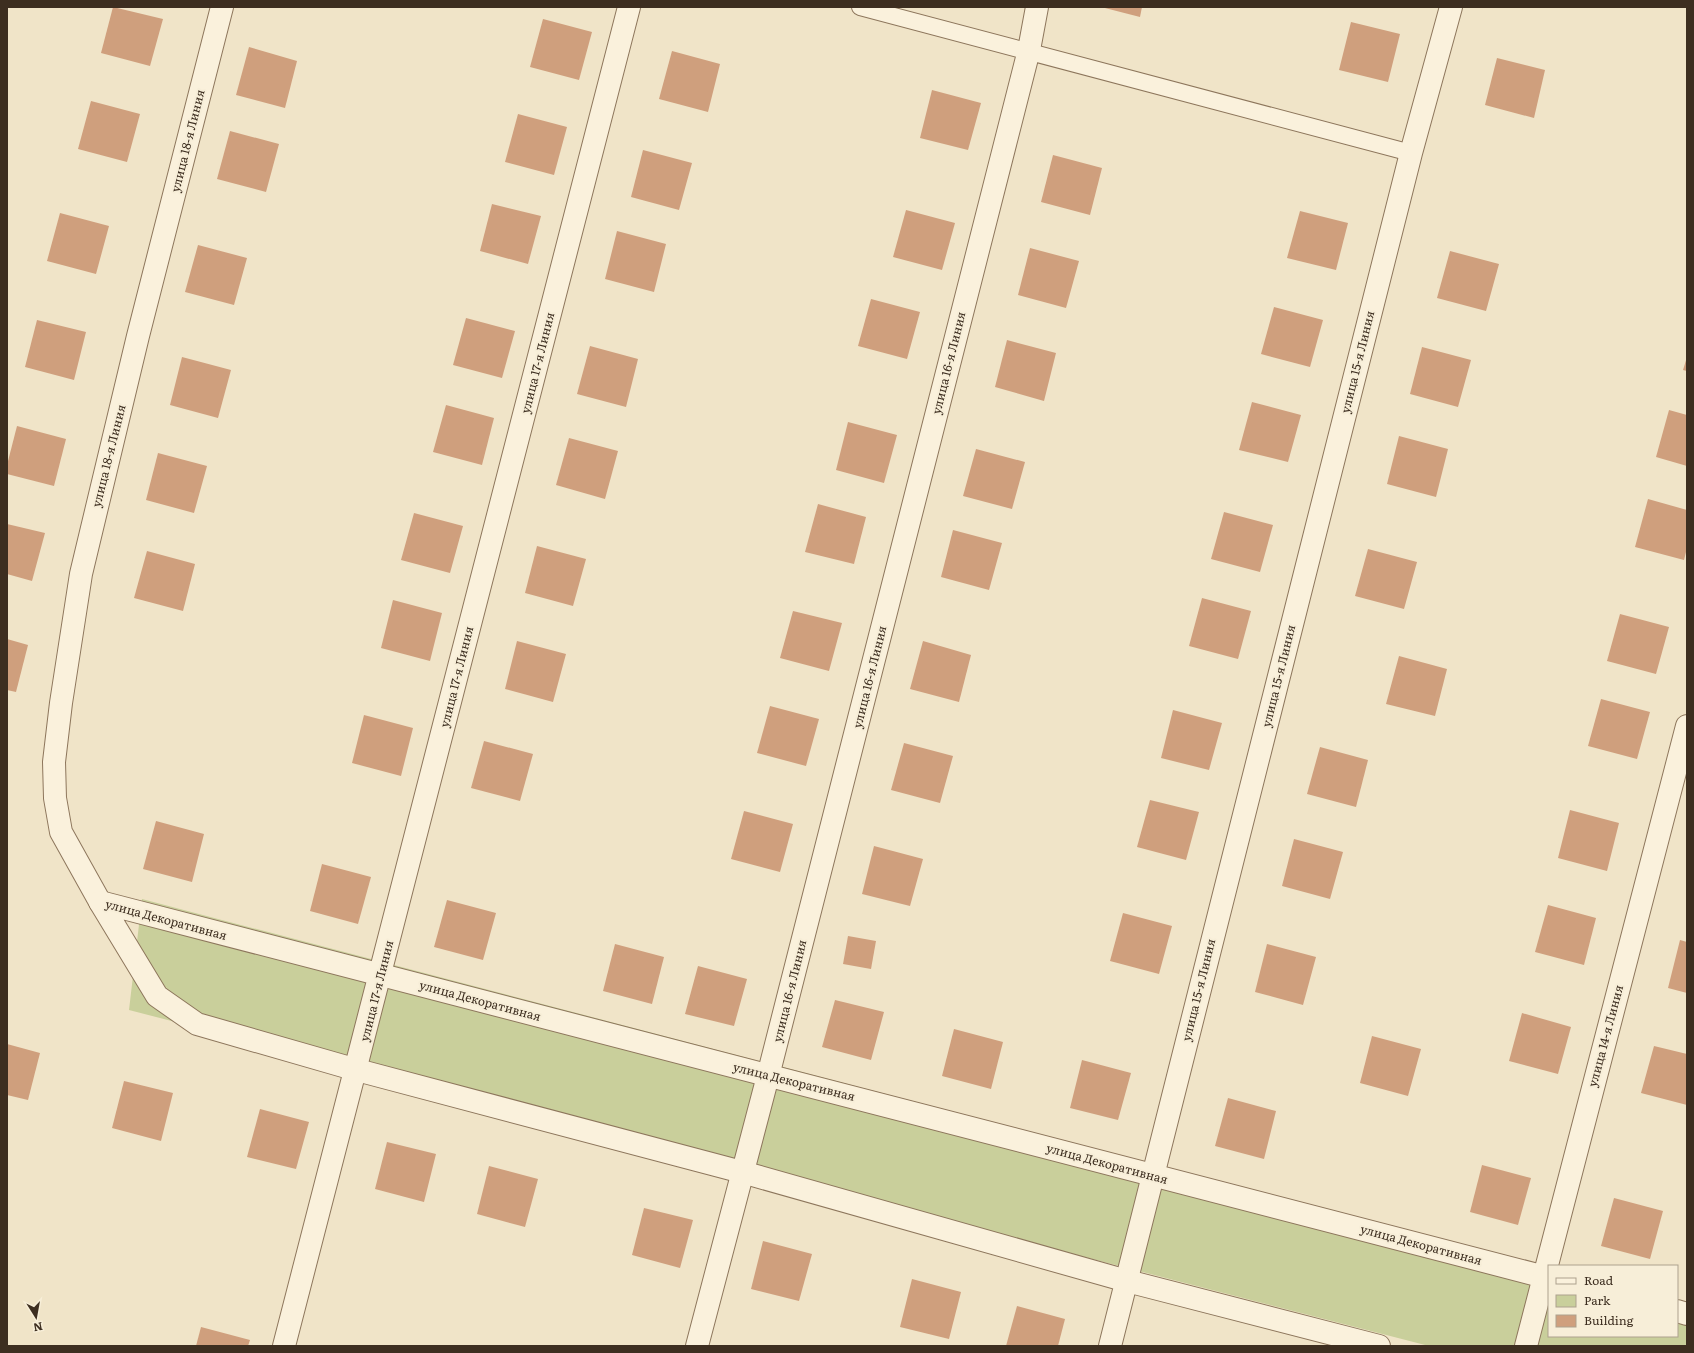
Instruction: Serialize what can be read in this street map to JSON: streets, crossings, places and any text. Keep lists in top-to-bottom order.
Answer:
{
  "streets": {
    "street": [
      "улица 18-я Линия",
      "улица 15-я Линия",
      "улица 17-я Линия",
      "улица 16-я Линия",
      "улица Декоративная",
      "улица 14-я Линия"
    ]
  },
  "crossings": [
    ["улица 18-я Линия", "улица Декоративная"],
    ["улица 15-я Линия", "улица Декоративная"],
    ["улица 17-я Линия", "улица Декоративная"],
    ["улица 16-я Линия", "улица Декоративная"],
    ["улица Декоративная", "улица 14-я Линия"]
  ],
  "legend": ["Road", "Park", "Building"],
  "north": "bottom"
}
